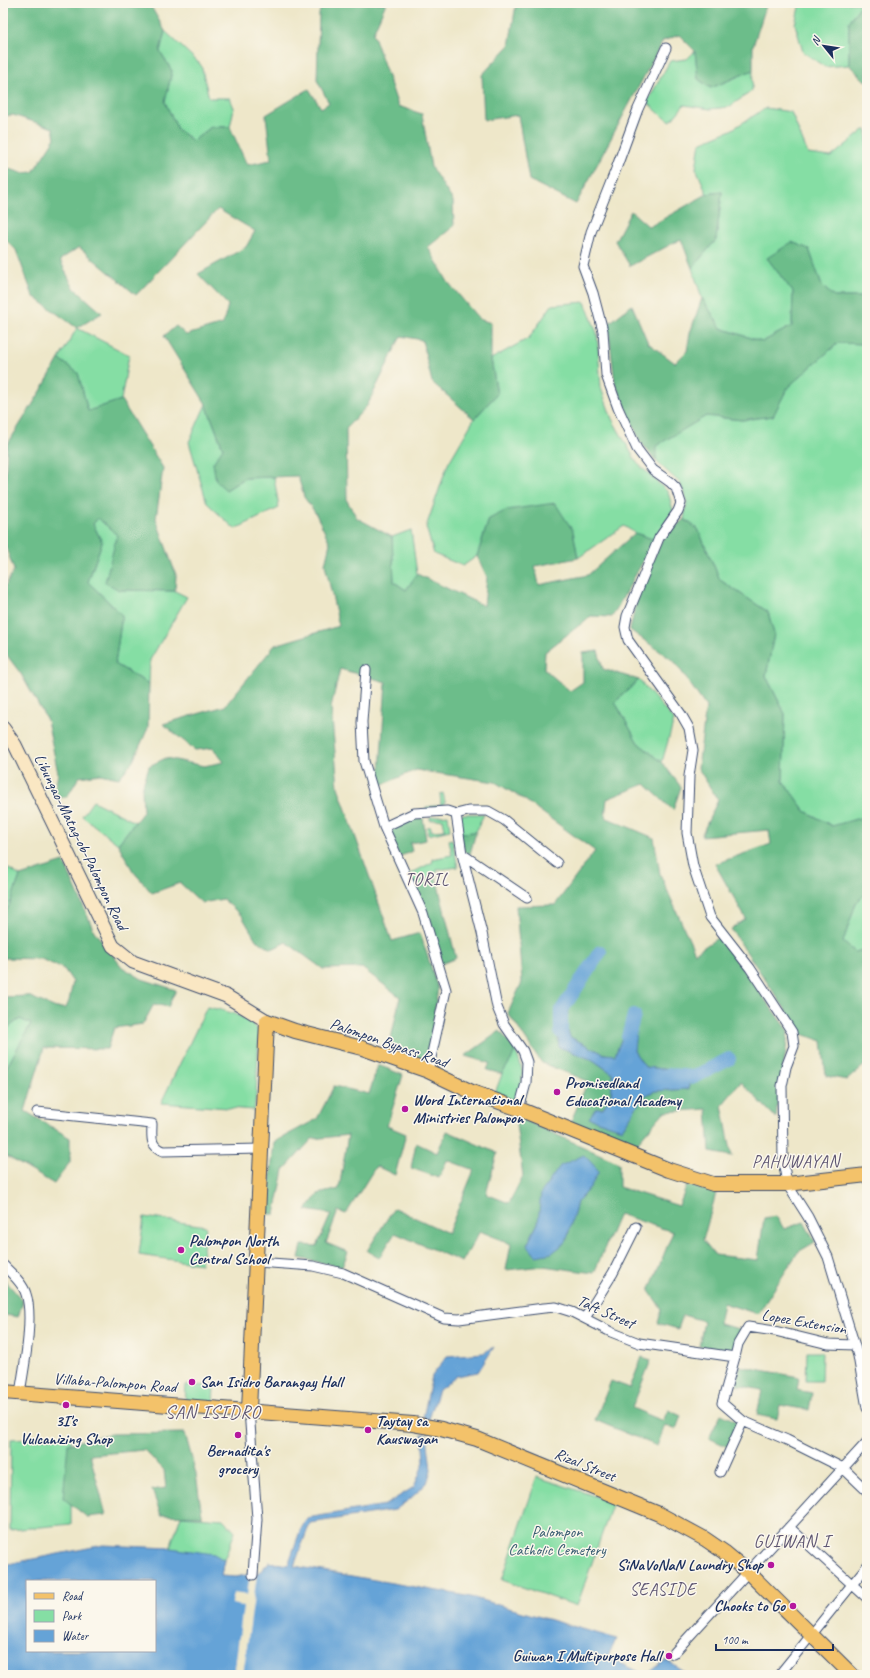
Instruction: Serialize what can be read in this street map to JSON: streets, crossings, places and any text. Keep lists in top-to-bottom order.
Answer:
{
  "streets": {
    "main road": [
      "Libungao-Matag-ob-Palompon Road",
      "Palompon Bypass Road",
      "Villaba-Palompon Road",
      "Rizal Street"
    ],
    "street": ["Taft Street", "Lopez Extension"]
  },
  "crossings": [
    ["Libungao-Matag-ob-Palompon Road", "Palompon Bypass Road"],
    ["Taft Street", "Lopez Extension"],
    ["Villaba-Palompon Road", "Rizal Street"]
  ],
  "districts": [
    "TORIL",
    "PAHUWAYAN",
    "SAN ISIDRO",
    "GUIWAN I",
    "SEASIDE"
  ],
  "parks": ["Palompon Catholic Cemetery"],
  "places": [
    "Promisedland Educational Academy",
    "Word International Ministries Palompon",
    "Palompon North Central School",
    "San Isidro Barangay Hall",
    "3I's Vulcanizing Shop",
    "Taytay sa Kauswagan",
    "Bernadita's grocery",
    "SiNaVoNaN Laundry Shop",
    "Chooks to Go",
    "Guiwan I Multipurpose Hall"
  ],
  "legend": ["Road", "Park", "Water"],
  "scale_bar": "100 m",
  "north": "top left"
}
